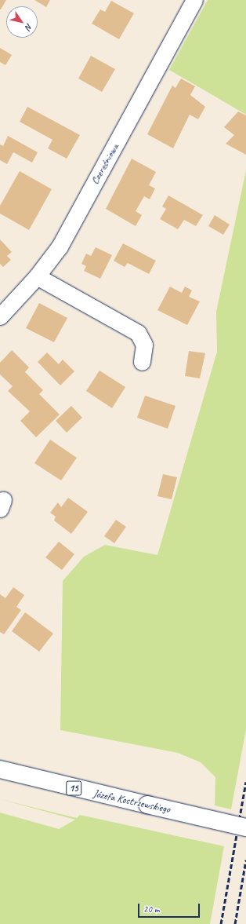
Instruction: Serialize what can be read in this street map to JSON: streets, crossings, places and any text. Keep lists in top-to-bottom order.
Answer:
{
  "streets": {
    "main road": ["15", "Józefa Kostrzewskiego"],
    "street": ["Czereśniowa"]
  },
  "scale_bar": "20 m",
  "north": "bottom right"
}
